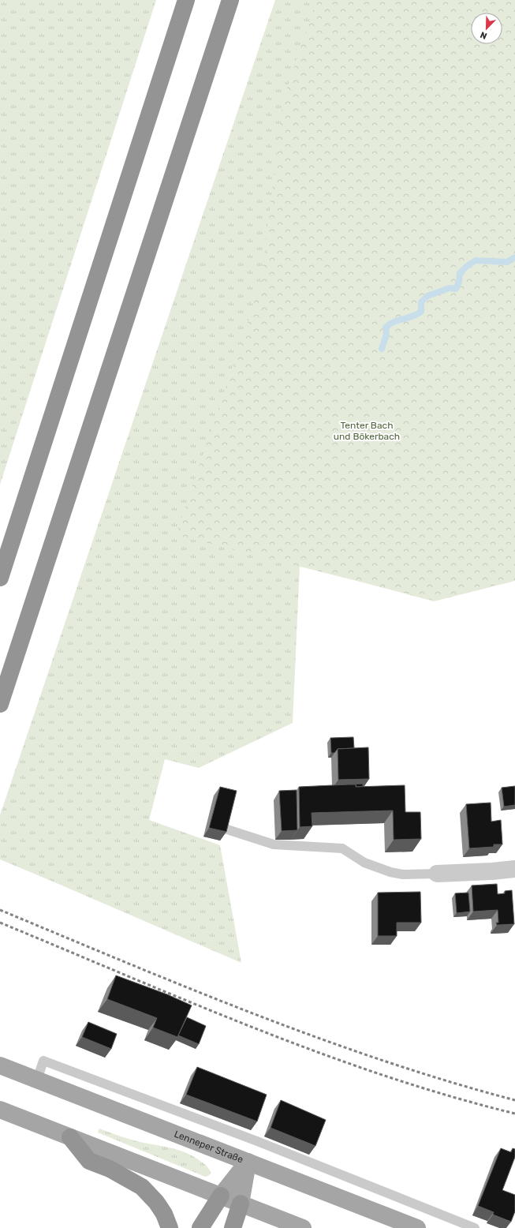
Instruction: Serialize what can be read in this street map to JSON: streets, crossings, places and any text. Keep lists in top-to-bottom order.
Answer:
{
  "streets": {
    "main road": ["Lenneper Straße"]
  },
  "parks": ["Tenter Bach und Bökerbach"],
  "north": "bottom left"
}
